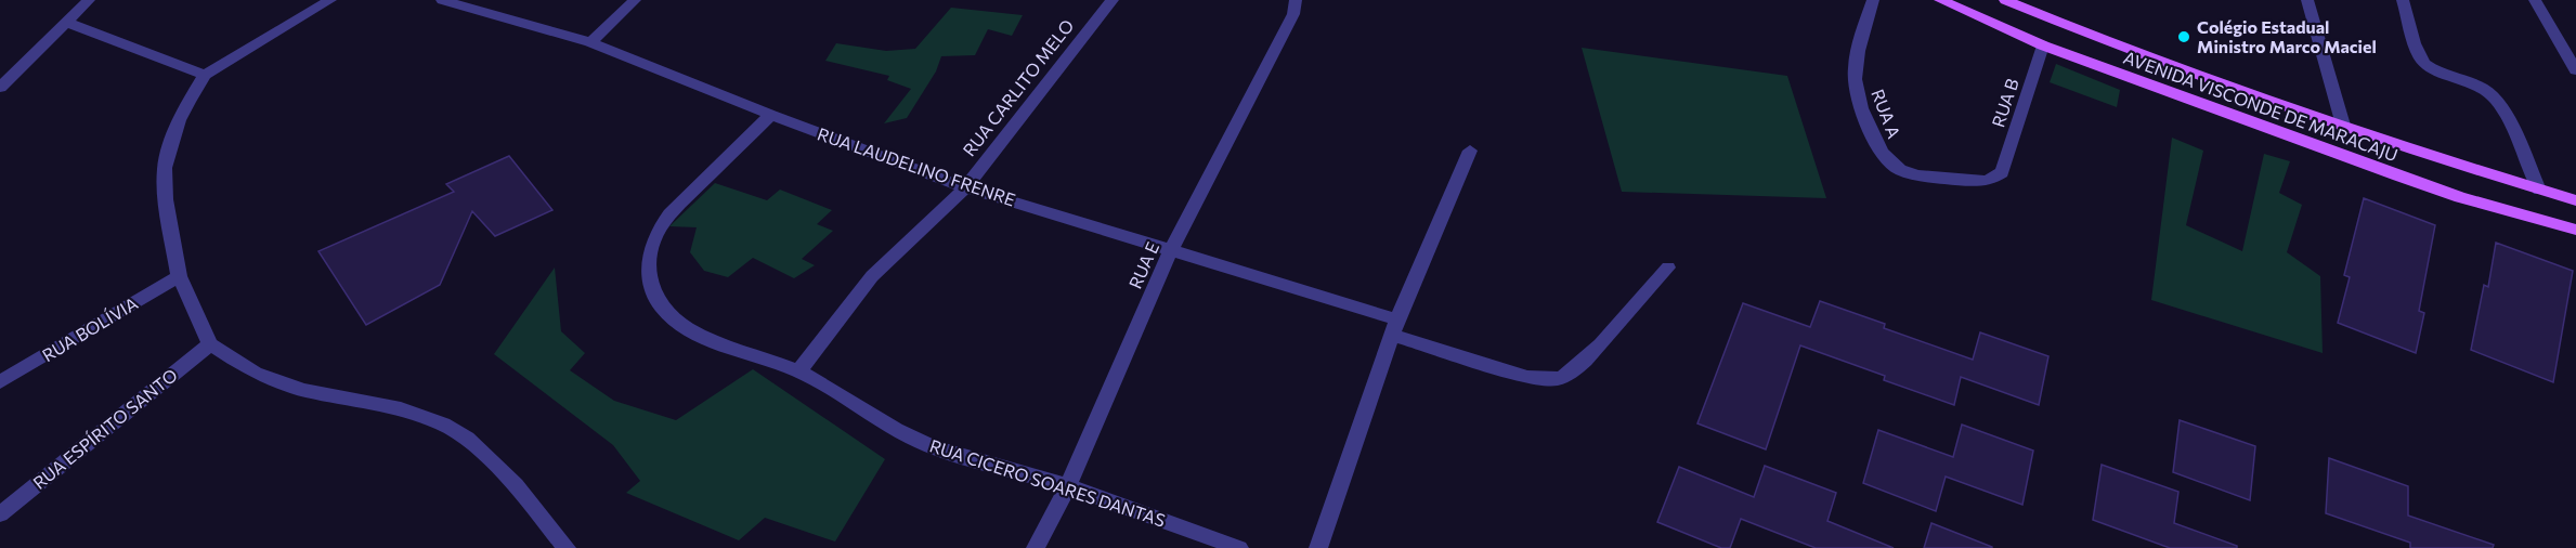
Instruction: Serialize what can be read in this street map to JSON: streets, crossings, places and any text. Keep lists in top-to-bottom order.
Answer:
{
  "streets": {
    "main road": ["AVENIDA VISCONDE DE MARACAJU"],
    "street": [
      "RUA CARLITO MELO",
      "RUA B",
      "RUA A",
      "RUA LAUDELINO FRENRE",
      "RUA E",
      "RUA BOLÍVIA",
      "RUA ESPÍRITO SANTO",
      "RUA CICERO SOARES DANTAS"
    ]
  },
  "crossings": [
    ["RUA CARLITO MELO", "RUA LAUDELINO FRENRE"],
    ["RUA CARLITO MELO", "RUA CICERO SOARES DANTAS"],
    ["RUA B", "AVENIDA VISCONDE DE MARACAJU"],
    ["RUA B", "RUA A"],
    ["RUA LAUDELINO FRENRE", "RUA E"],
    ["RUA LAUDELINO FRENRE", "RUA CICERO SOARES DANTAS"],
    ["RUA E", "RUA CICERO SOARES DANTAS"]
  ],
  "places": ["Colégio Estadual Ministro Marco Maciel"]
}
